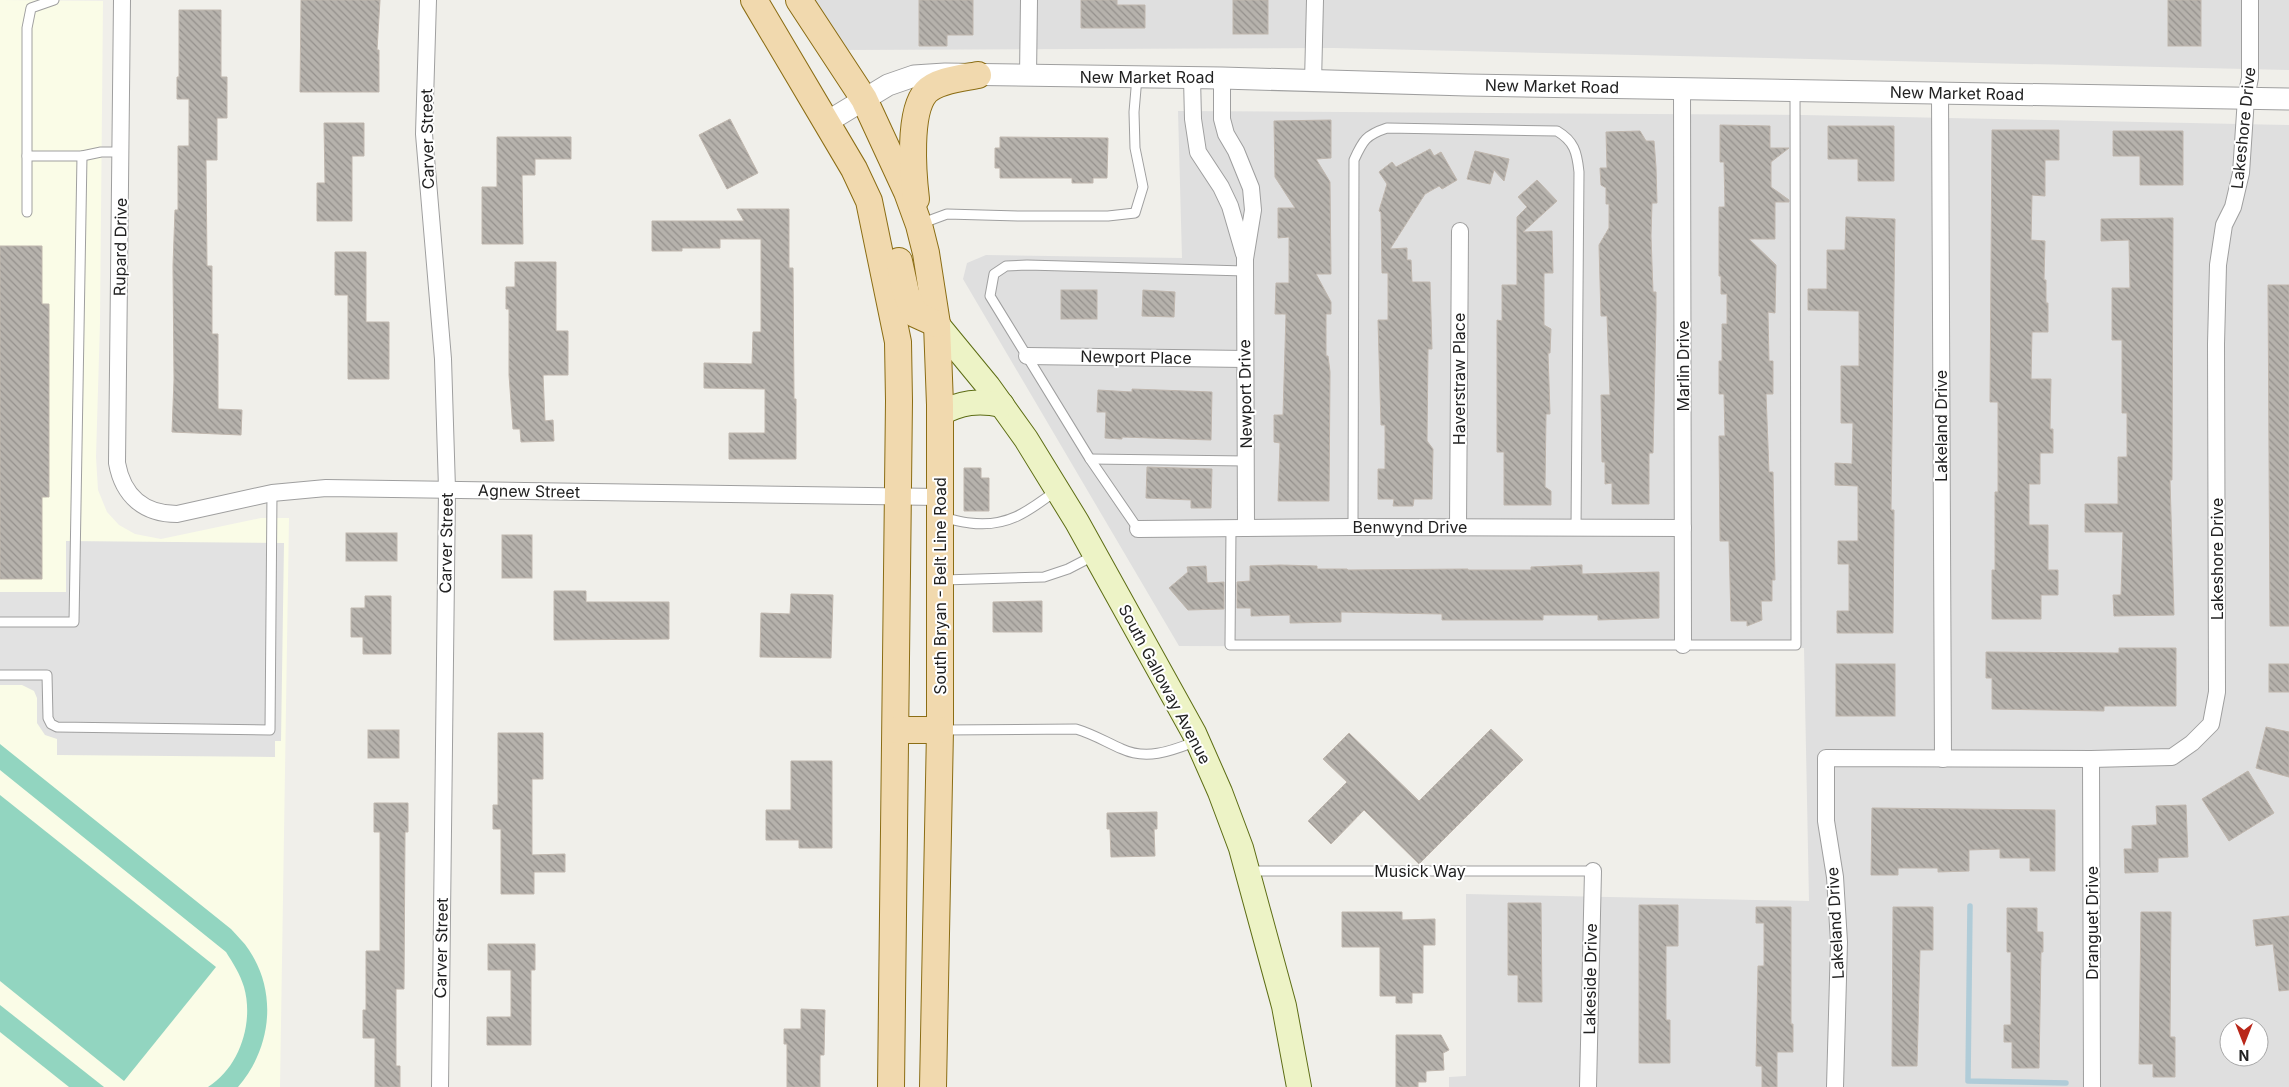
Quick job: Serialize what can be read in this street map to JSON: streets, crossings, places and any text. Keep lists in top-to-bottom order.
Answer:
{
  "streets": {
    "main road": ["South Bryan - Belt Line Road", "South Galloway Avenue"],
    "street": [
      "New Market Road",
      "Lakeshore Drive",
      "Carver Street",
      "Rupard Drive",
      "Newport Place",
      "Marlin Drive",
      "Haverstraw Place",
      "Newport Drive",
      "Lakeland Drive",
      "Agnew Street",
      "Benwynd Drive",
      "Dranguet Drive",
      "Lakeside Drive"
    ],
    "lane": ["Musick Way"]
  },
  "crossings": [
    ["New Market Road", "Lakeshore Drive"],
    ["New Market Road", "Marlin Drive"],
    ["New Market Road", "Newport Drive"],
    ["New Market Road", "Lakeland Drive"],
    ["New Market Road", "South Bryan - Belt Line Road"],
    ["Lakeshore Drive", "Lakeland Drive"],
    ["Lakeshore Drive", "Dranguet Drive"],
    ["Carver Street", "Agnew Street"],
    ["Rupard Drive", "Agnew Street"],
    ["Newport Place", "Newport Drive"],
    ["Marlin Drive", "Benwynd Drive"],
    ["Haverstraw Place", "Benwynd Drive"],
    ["Newport Drive", "Benwynd Drive"],
    ["Agnew Street", "South Bryan - Belt Line Road"],
    ["Agnew Street", "South Galloway Avenue"],
    ["South Bryan - Belt Line Road", "South Galloway Avenue"],
    ["South Galloway Avenue", "Musick Way"],
    ["Musick Way", "Lakeside Drive"]
  ],
  "north": "bottom"
}
